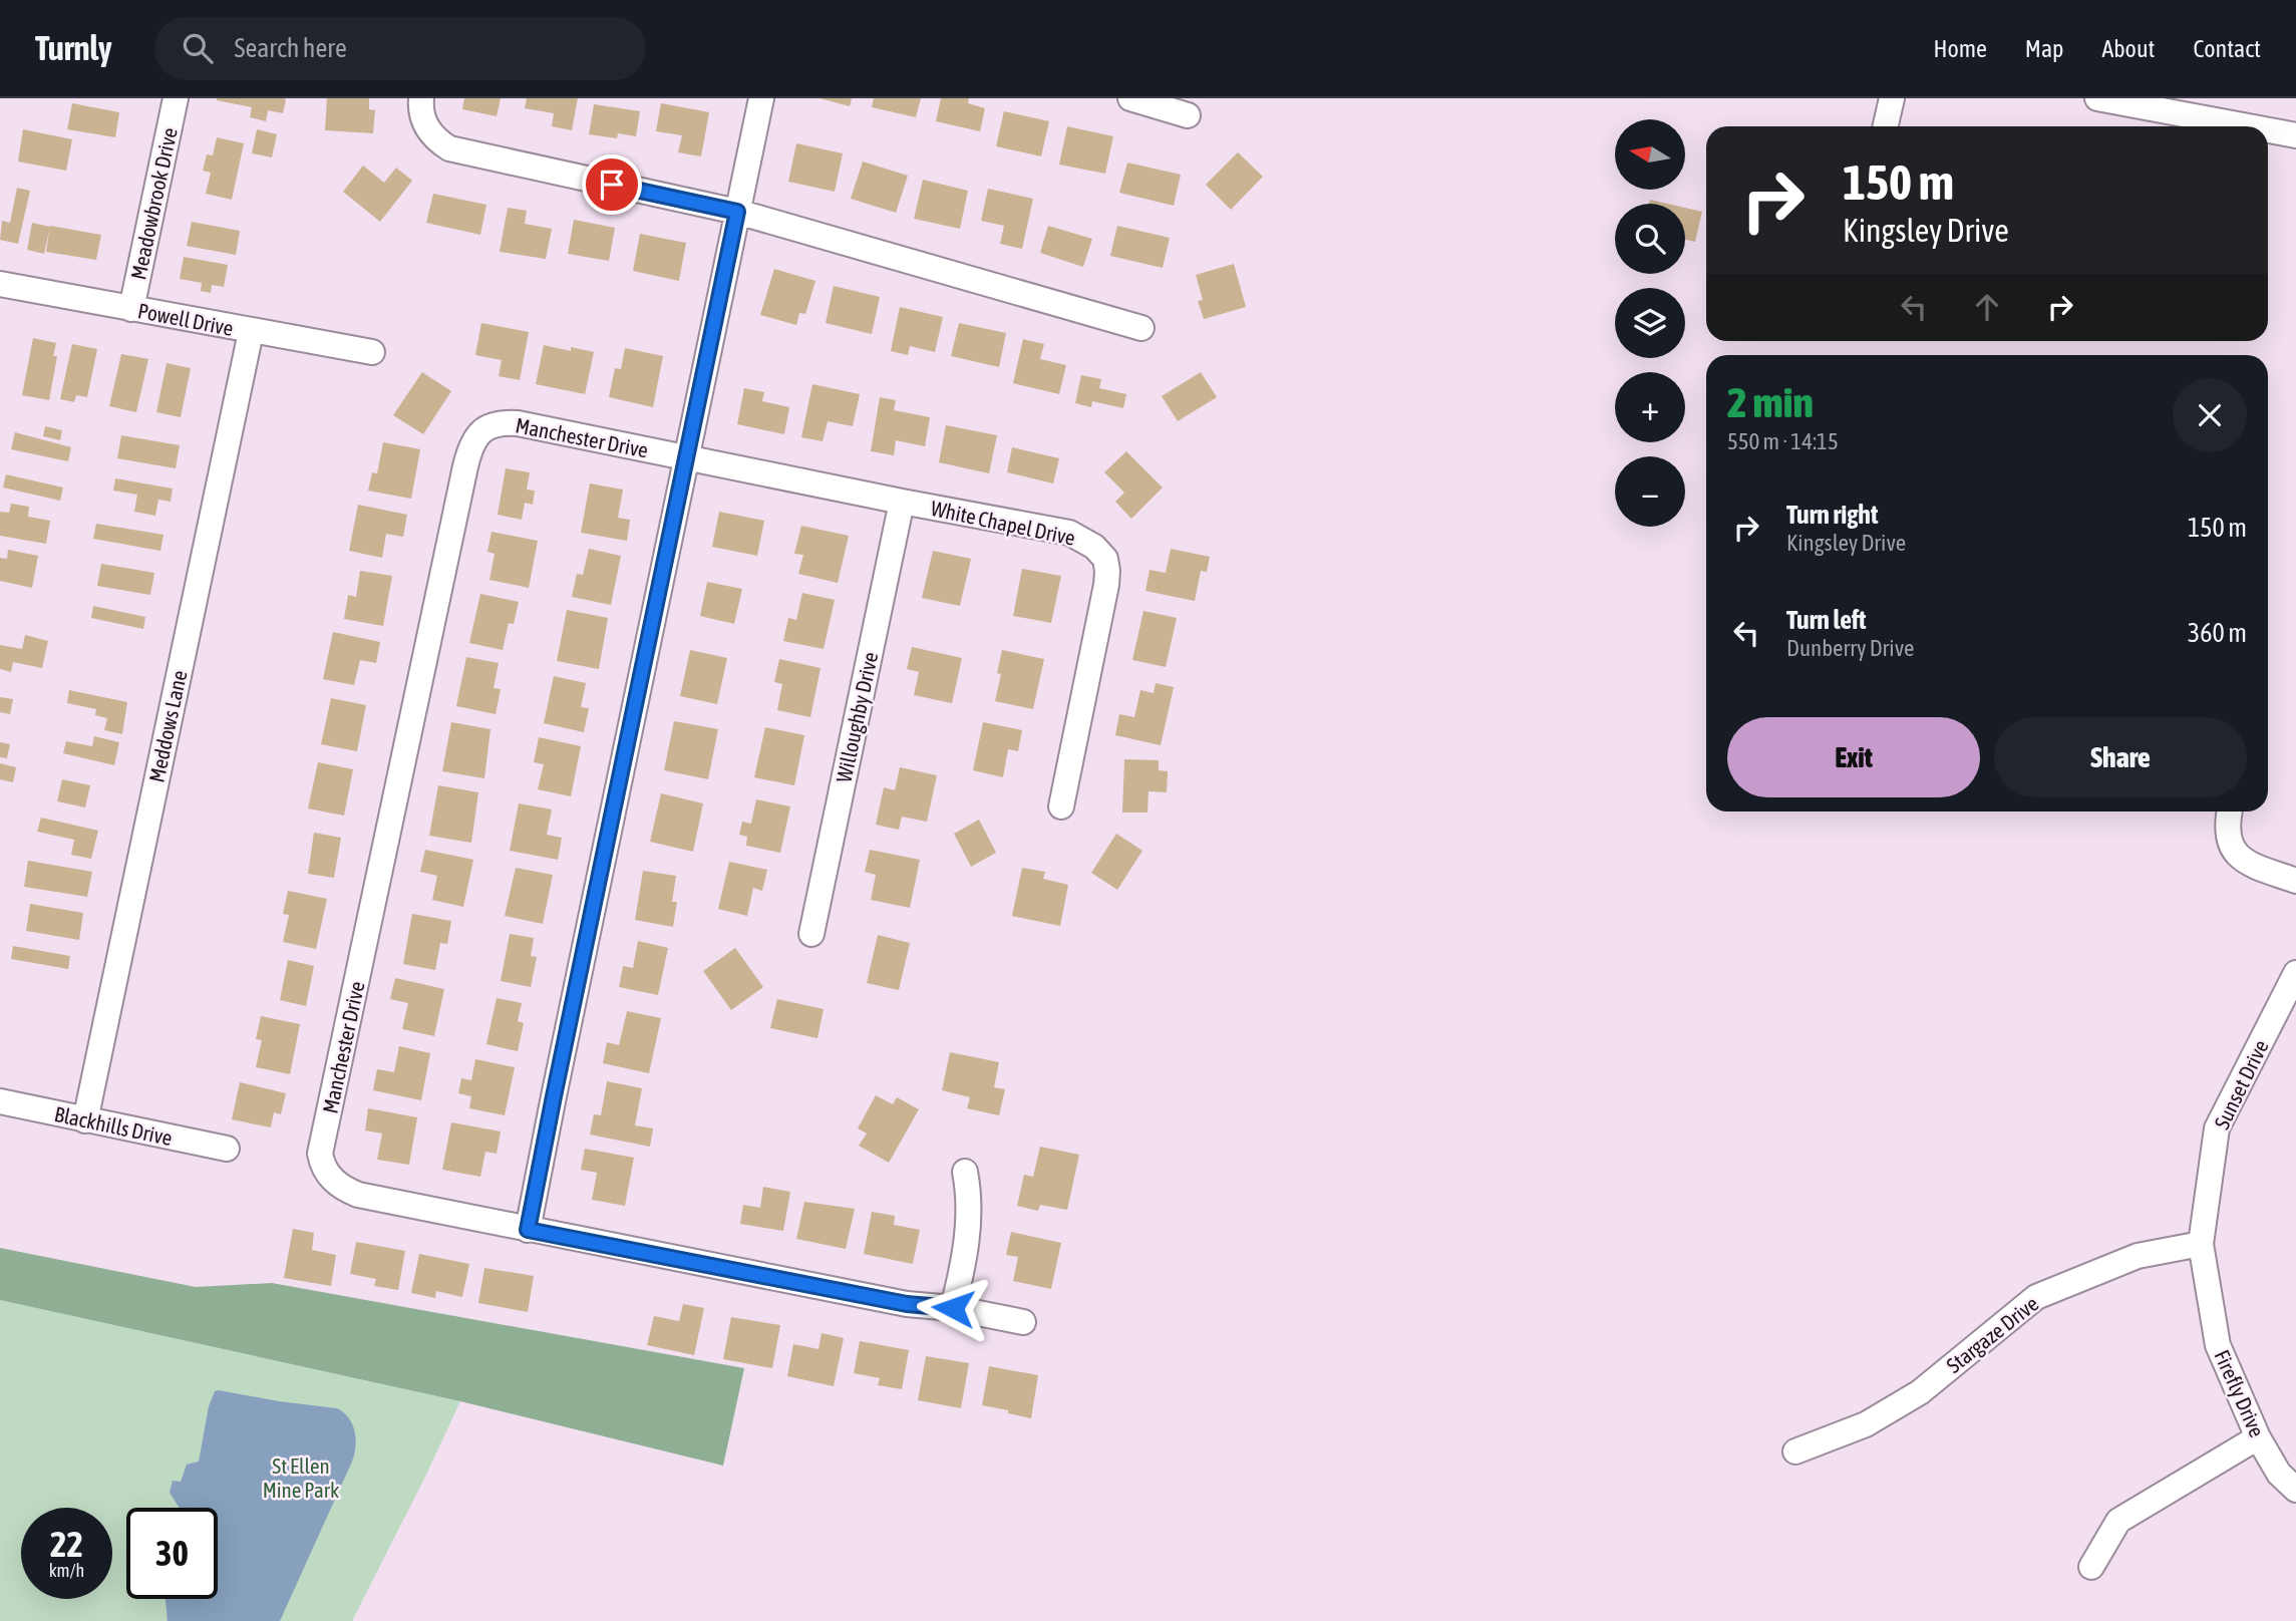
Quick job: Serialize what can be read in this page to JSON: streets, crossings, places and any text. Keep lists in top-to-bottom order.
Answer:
{
  "streets": {
    "street": [
      "Meadowbrook Drive",
      "Powell Drive",
      "Manchester Drive",
      "White Chapel Drive",
      "Willoughby Drive",
      "Meddows Lane",
      "Sunset Drive",
      "Blackhills Drive",
      "Stargaze Drive",
      "Firefly Drive"
    ]
  },
  "crossings": [
    ["Meadowbrook Drive", "Powell Drive"],
    ["Powell Drive", "Meddows Lane"],
    ["Manchester Drive", "White Chapel Drive"],
    ["White Chapel Drive", "Willoughby Drive"],
    ["Meddows Lane", "Blackhills Drive"],
    ["Sunset Drive", "Stargaze Drive"],
    ["Sunset Drive", "Firefly Drive"],
    ["Stargaze Drive", "Firefly Drive"]
  ],
  "parks": ["St Ellen Mine Park"],
  "north": "left",
  "page": {
    "header": "Turnly",
    "search": "Search here",
    "nav": [
      "Home",
      "Map",
      "About",
      "Contact"
    ],
    "map_buttons": ["+", "−"],
    "turn": ["150 m", "Kingsley Drive"],
    "heading": ["2 min", "550 m · 14:15"],
    "list": [
      {
        "name": "Turn right",
        "note": "Kingsley Drive",
        "value": "150 m"
      },
      {
        "name": "Turn left",
        "note": "Dunberry Drive",
        "value": "360 m"
      }
    ],
    "buttons": ["Exit", "Share"],
    "speed": "22 km/h",
    "limit": "30"
  }
}
